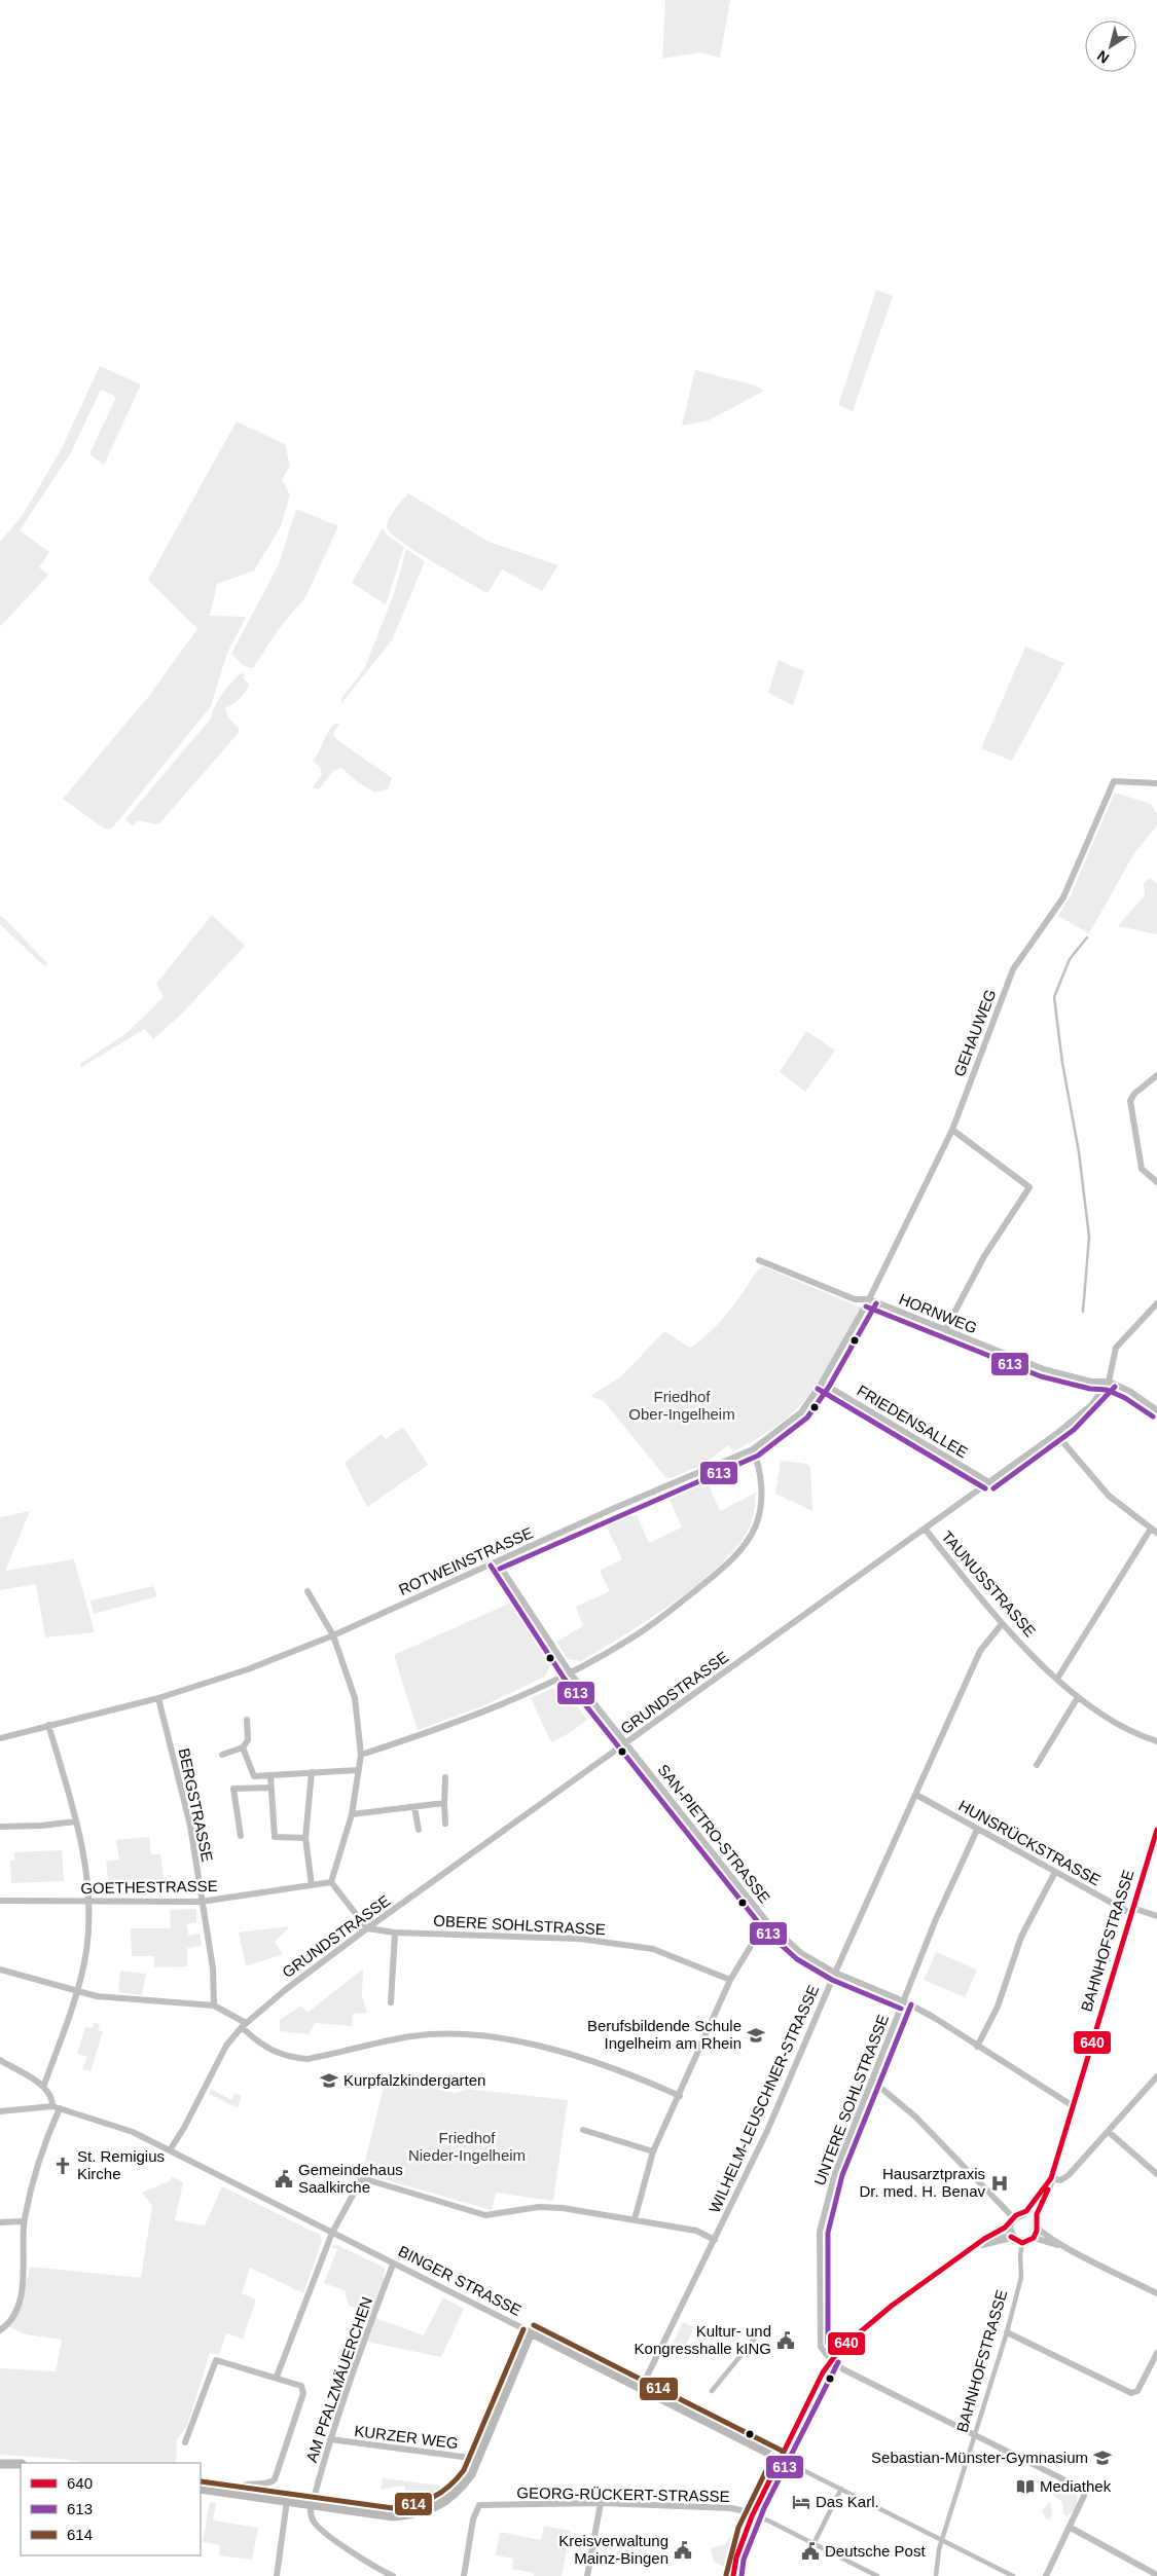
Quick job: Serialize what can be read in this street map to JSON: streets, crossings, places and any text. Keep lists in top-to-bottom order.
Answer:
{
  "streets": {
    "main road": ["BINGER STRASSE"],
    "street": [
      "GEHAUWEG",
      "HORNWEG",
      "FRIEDENSALLEE",
      "ROTWEINSTRASSE",
      "TAUNUSSTRASSE",
      "GRUNDSTRASSE",
      "BERGSTRASSE",
      "SAN-PIETRO-STRASSE",
      "HUNSRÜCKSTRASSE",
      "GOETHESTRASSE",
      "OBERE SOHLSTRASSE",
      "BAHNHOFSTRASSE",
      "WILHELM-LEUSCHNER-STRASSE",
      "UNTERE SOHLSTRASSE",
      "AM PFALZMÄUERCHEN",
      "KURZER WEG",
      "GEORG-RÜCKERT-STRASSE"
    ]
  },
  "crossings": [
    ["GEHAUWEG", "HORNWEG"],
    ["GEHAUWEG", "ROTWEINSTRASSE"],
    ["HORNWEG", "ROTWEINSTRASSE"],
    ["HORNWEG", "GRUNDSTRASSE"],
    ["FRIEDENSALLEE", "ROTWEINSTRASSE"],
    ["FRIEDENSALLEE", "GRUNDSTRASSE"],
    ["ROTWEINSTRASSE", "BERGSTRASSE"],
    ["ROTWEINSTRASSE", "SAN-PIETRO-STRASSE"],
    ["TAUNUSSTRASSE", "GRUNDSTRASSE"],
    ["TAUNUSSTRASSE", "WILHELM-LEUSCHNER-STRASSE"],
    ["GRUNDSTRASSE", "SAN-PIETRO-STRASSE"],
    ["GRUNDSTRASSE", "OBERE SOHLSTRASSE"],
    ["GRUNDSTRASSE", "BINGER STRASSE"],
    ["BERGSTRASSE", "GOETHESTRASSE"],
    ["SAN-PIETRO-STRASSE", "BAHNHOFSTRASSE"],
    ["SAN-PIETRO-STRASSE", "WILHELM-LEUSCHNER-STRASSE"],
    ["SAN-PIETRO-STRASSE", "UNTERE SOHLSTRASSE"],
    ["HUNSRÜCKSTRASSE", "BAHNHOFSTRASSE"],
    ["HUNSRÜCKSTRASSE", "WILHELM-LEUSCHNER-STRASSE"],
    ["HUNSRÜCKSTRASSE", "UNTERE SOHLSTRASSE"],
    ["BAHNHOFSTRASSE", "BINGER STRASSE"],
    ["WILHELM-LEUSCHNER-STRASSE", "BINGER STRASSE"],
    ["BINGER STRASSE", "AM PFALZMÄUERCHEN"],
    ["AM PFALZMÄUERCHEN", "KURZER WEG"]
  ],
  "parks": ["Friedhof Ober-Ingelheim", "Friedhof Nieder-Ingelheim"],
  "places": {
    "school or university": ["Berufsbildende Schule Ingelheim am Rhein", "Kurpfalzkindergarten", "Sebastian-Münster-Gymnasium"],
    "church": ["St. Remigius Kirche"],
    "public building": [
      "Gemeindehaus Saalkirche",
      "Kultur- und Kongresshalle kING",
      "Kreisverwaltung Mainz-Bingen",
      "Deutsche Post"
    ],
    "hospital": ["Hausarztpraxis Dr. med. H. Benav"],
    "library": ["Mediathek"],
    "hotel": ["Das Karl."]
  },
  "lines": ["transit line 613", "transit line 640", "transit line 614"],
  "legend": ["640", "613", "614"],
  "north": "bottom left"
}
